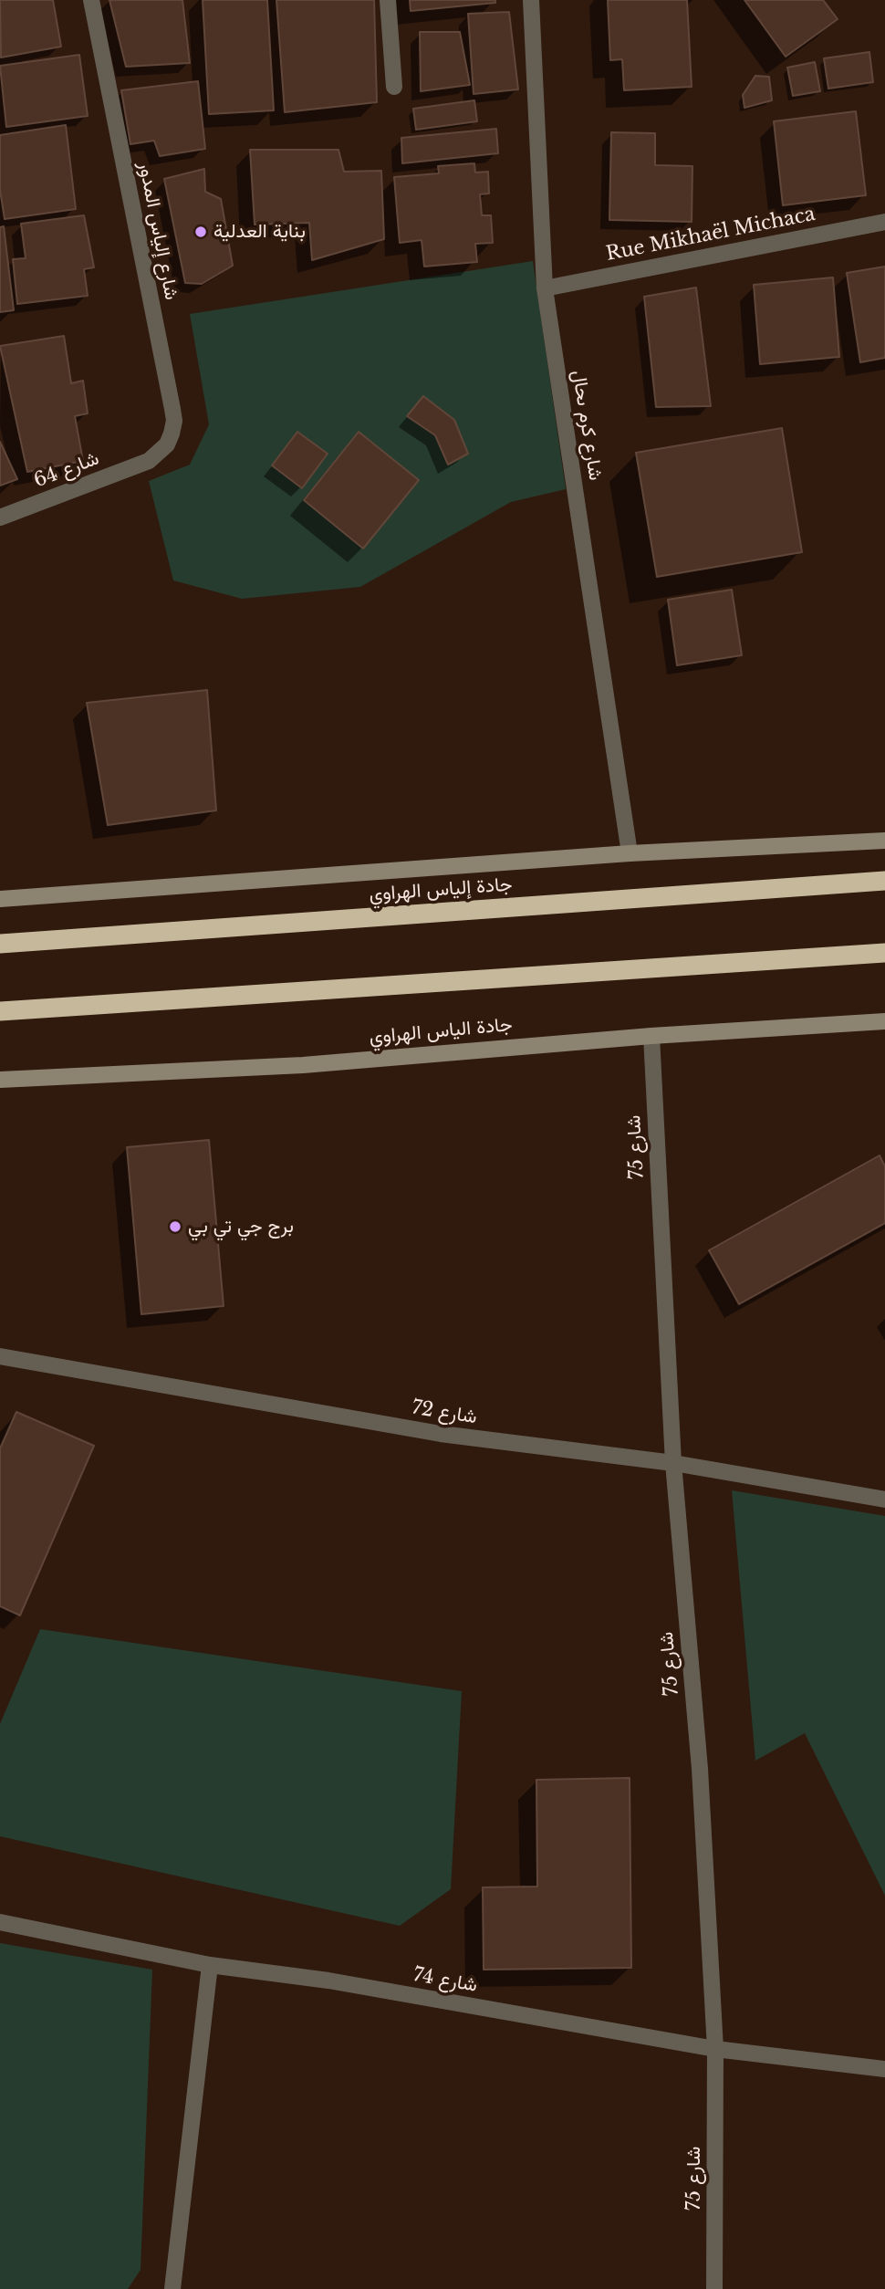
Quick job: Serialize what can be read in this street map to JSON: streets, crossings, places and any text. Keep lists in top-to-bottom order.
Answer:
{
  "streets": {
    "highway": ["جادة إلياس الهراوي"],
    "street": [
      "شارع إلياس المدور",
      "Rue Mikhaël Michaca",
      "شارع كرم ىحال",
      "شارع 64",
      "جادة الياس الهراوي",
      "شارع 75",
      "شارع 72",
      "شارع 74"
    ]
  },
  "crossings": [
    ["شارع إلياس المدور", "شارع 64"],
    ["Rue Mikhaël Michaca", "شارع كرم ىحال"],
    ["جادة الياس الهراوي", "شارع 75"],
    ["شارع 75", "شارع 72"],
    ["شارع 75", "شارع 74"]
  ],
  "places": ["بناية العدلية", "برج جي تي بي"]
}
